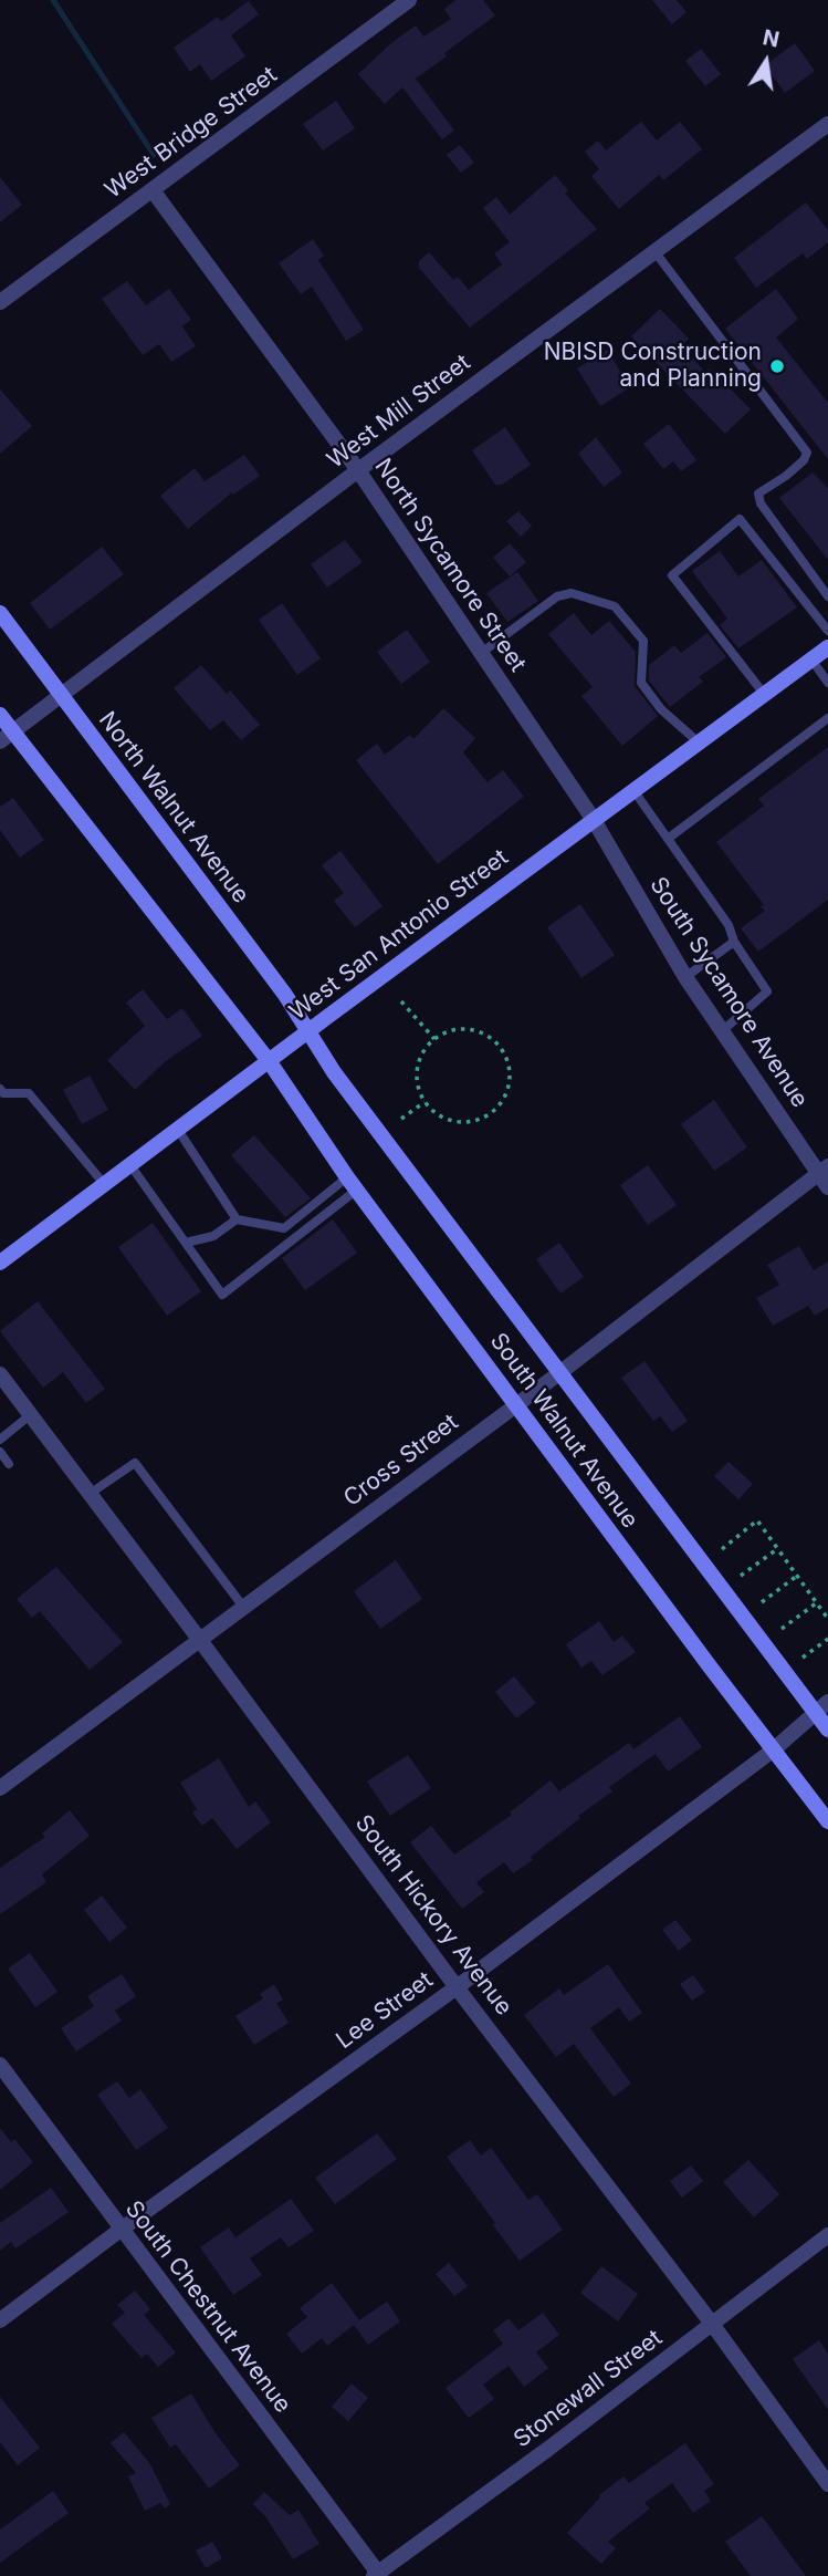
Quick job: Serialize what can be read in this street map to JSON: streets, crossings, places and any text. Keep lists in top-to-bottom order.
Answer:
{
  "streets": {
    "main road": ["North Walnut Avenue", "West San Antonio Street", "South Walnut Avenue"],
    "street": [
      "West Bridge Street",
      "West Mill Street",
      "North Sycamore Street",
      "South Sycamore Avenue",
      "Cross Street",
      "South Hickory Avenue",
      "Lee Street",
      "South Chestnut Avenue",
      "Stonewall Street"
    ]
  },
  "crossings": [
    ["West Bridge Street", "North Sycamore Street"],
    ["West Mill Street", "North Sycamore Street"],
    ["West Mill Street", "North Walnut Avenue"],
    ["North Sycamore Street", "West San Antonio Street"],
    ["North Sycamore Street", "South Sycamore Avenue"],
    ["North Walnut Avenue", "West San Antonio Street"],
    ["North Walnut Avenue", "South Walnut Avenue"],
    ["West San Antonio Street", "South Sycamore Avenue"],
    ["West San Antonio Street", "South Walnut Avenue"],
    ["South Sycamore Avenue", "Cross Street"],
    ["South Walnut Avenue", "Cross Street"],
    ["South Walnut Avenue", "Lee Street"],
    ["Cross Street", "South Hickory Avenue"],
    ["South Hickory Avenue", "Lee Street"],
    ["South Hickory Avenue", "Stonewall Street"],
    ["Lee Street", "South Chestnut Avenue"],
    ["South Chestnut Avenue", "Stonewall Street"]
  ],
  "places": ["NBISD Construction and Planning"],
  "north": "top"
}
